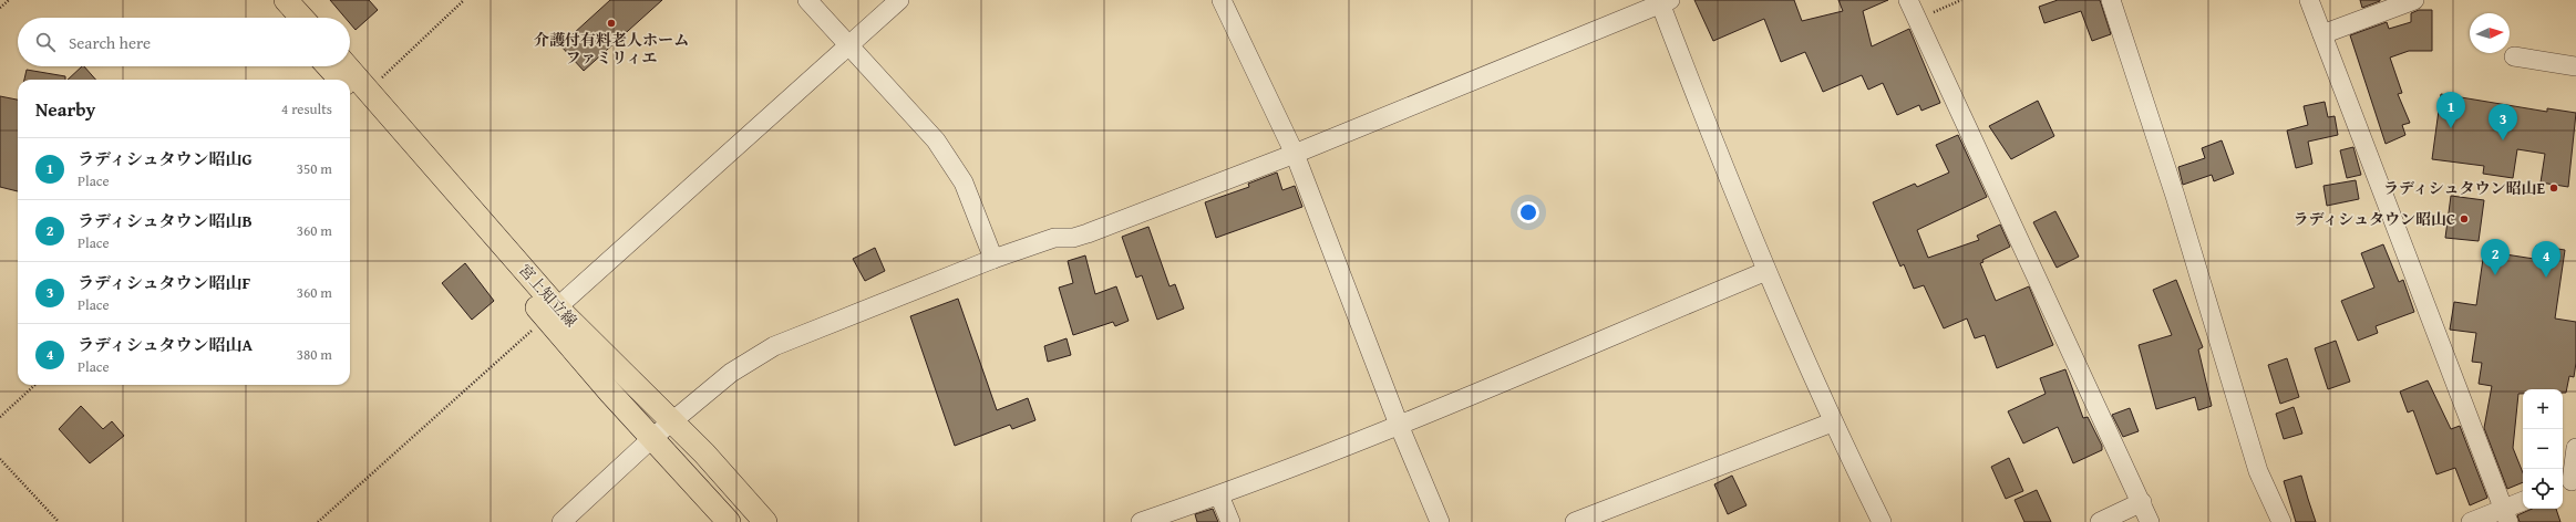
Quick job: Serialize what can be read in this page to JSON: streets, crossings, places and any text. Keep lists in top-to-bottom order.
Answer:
{
  "streets": {
    "main road": ["宮上知立線"]
  },
  "places": ["介護付有料老人ホーム ファミリィエ", "ラディシュタウン昭山E", "ラディシュタウン昭山C"],
  "north": "right",
  "page": {
    "search": "Search here",
    "heading": ["Nearby", "4 results"],
    "pins": [
      "1",
      "3",
      "2",
      "4"
    ],
    "list": [
      {
        "mark": "1",
        "name": "ラディシュタウン昭山G",
        "note": "Place",
        "value": "350 m"
      },
      {
        "mark": "2",
        "name": "ラディシュタウン昭山B",
        "note": "Place",
        "value": "360 m"
      },
      {
        "mark": "3",
        "name": "ラディシュタウン昭山F",
        "note": "Place",
        "value": "360 m"
      },
      {
        "mark": "4",
        "name": "ラディシュタウン昭山A",
        "note": "Place",
        "value": "380 m"
      }
    ],
    "map_buttons": ["+", "−"]
  }
}
